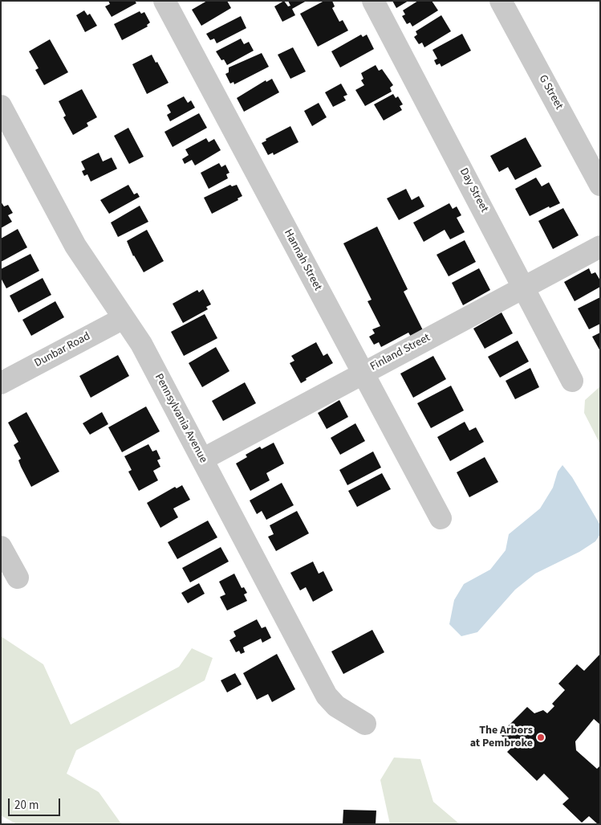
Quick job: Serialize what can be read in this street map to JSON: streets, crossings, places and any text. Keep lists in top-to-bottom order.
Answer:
{
  "streets": {
    "street": [
      "G Street",
      "Day Street",
      "Hannah Street",
      "Dunbar Road",
      "Finland Street",
      "Pennsylvania Avenue"
    ]
  },
  "crossings": [
    ["Day Street", "Finland Street"],
    ["Hannah Street", "Finland Street"],
    ["Dunbar Road", "Pennsylvania Avenue"],
    ["Finland Street", "Pennsylvania Avenue"]
  ],
  "places": ["The Arbors at Pembroke"],
  "scale_bar": "20 m"
}
